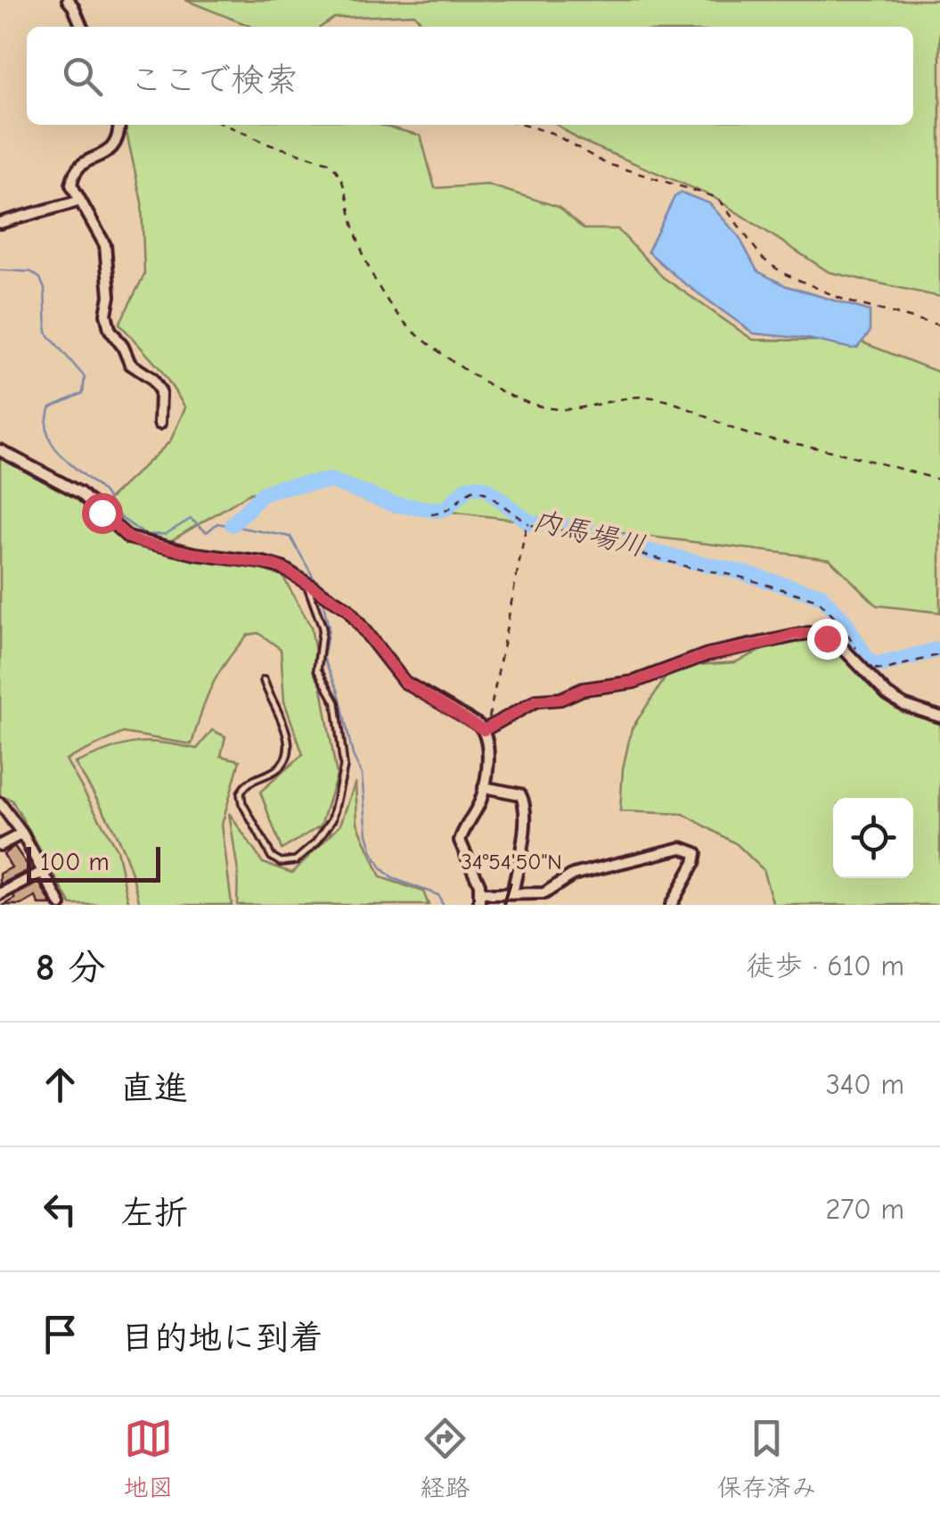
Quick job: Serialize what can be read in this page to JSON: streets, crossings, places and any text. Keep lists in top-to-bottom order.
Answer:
{
  "water": ["内馬場川"],
  "scale_bar": "100 m",
  "page": {
    "search": "ここで検索",
    "scale": "100 m",
    "heading": ["8 分", "徒歩 · 610 m"],
    "list": [
      ["直進", "340 m"],
      ["左折", "270 m"],
      "目的地に到着"
    ],
    "nav": ["地図", "経路", "保存済み"]
  },
  "coordinates": ["34°54'50\"N"]
}
